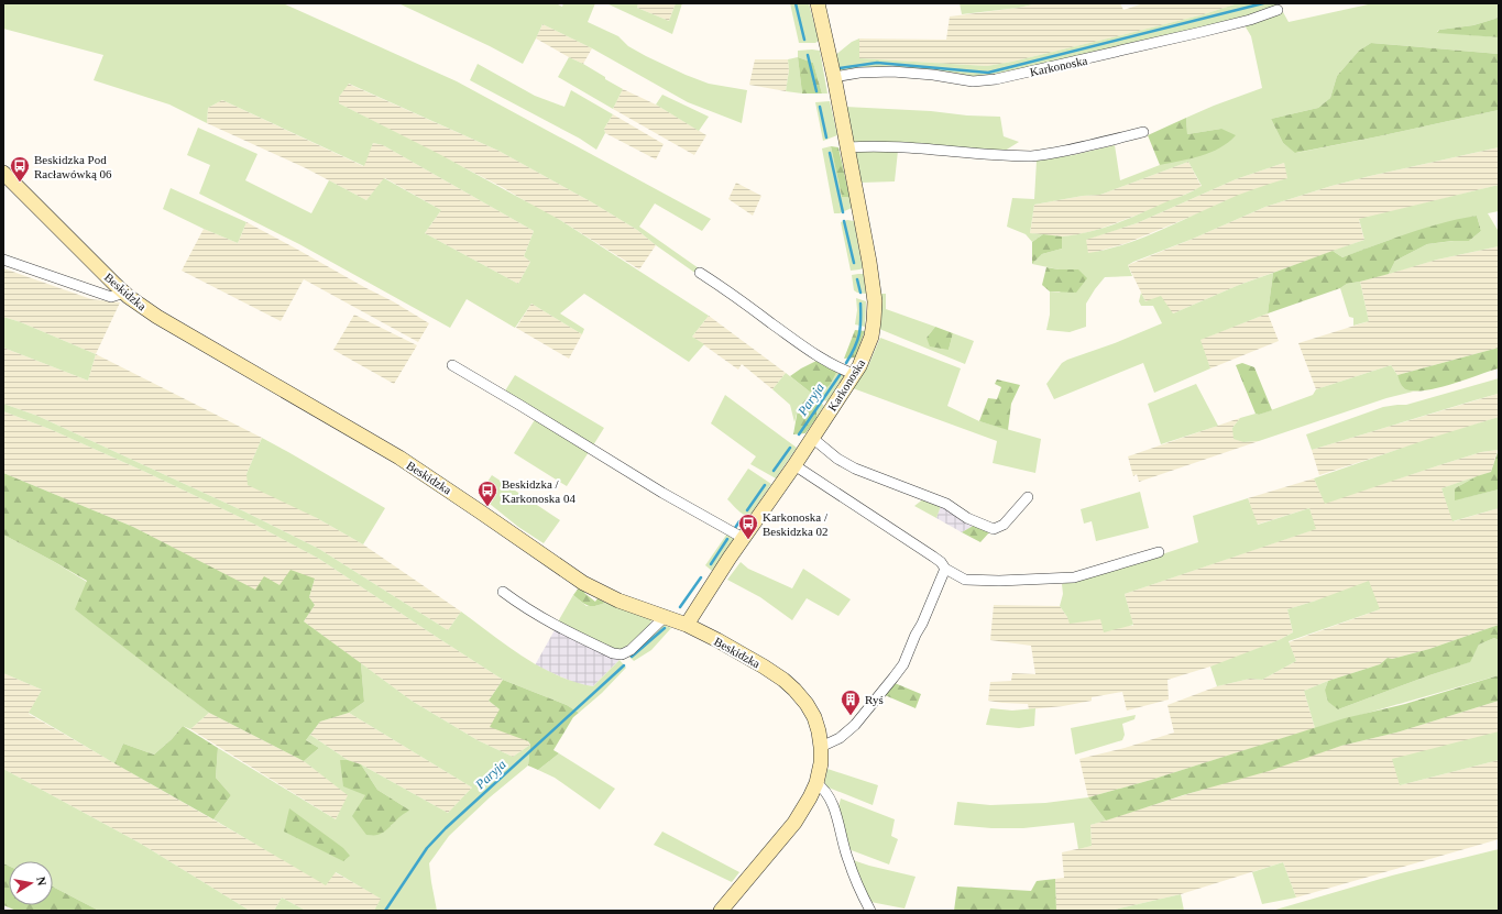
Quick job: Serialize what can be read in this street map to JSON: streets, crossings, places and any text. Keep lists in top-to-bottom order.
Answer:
{
  "streets": {
    "street": ["Karkonoska", "Beskidzka"]
  },
  "crossings": [
    ["Karkonoska", "Beskidzka"]
  ],
  "water": ["Paryja"],
  "places": {
    "bus stop": ["Beskidzka Pod Racławówką 06", "Beskidzka / Karkonoska 04", "Karkonoska / Beskidzka 02"],
    "building": ["Ryś"]
  },
  "north": "right"
}
